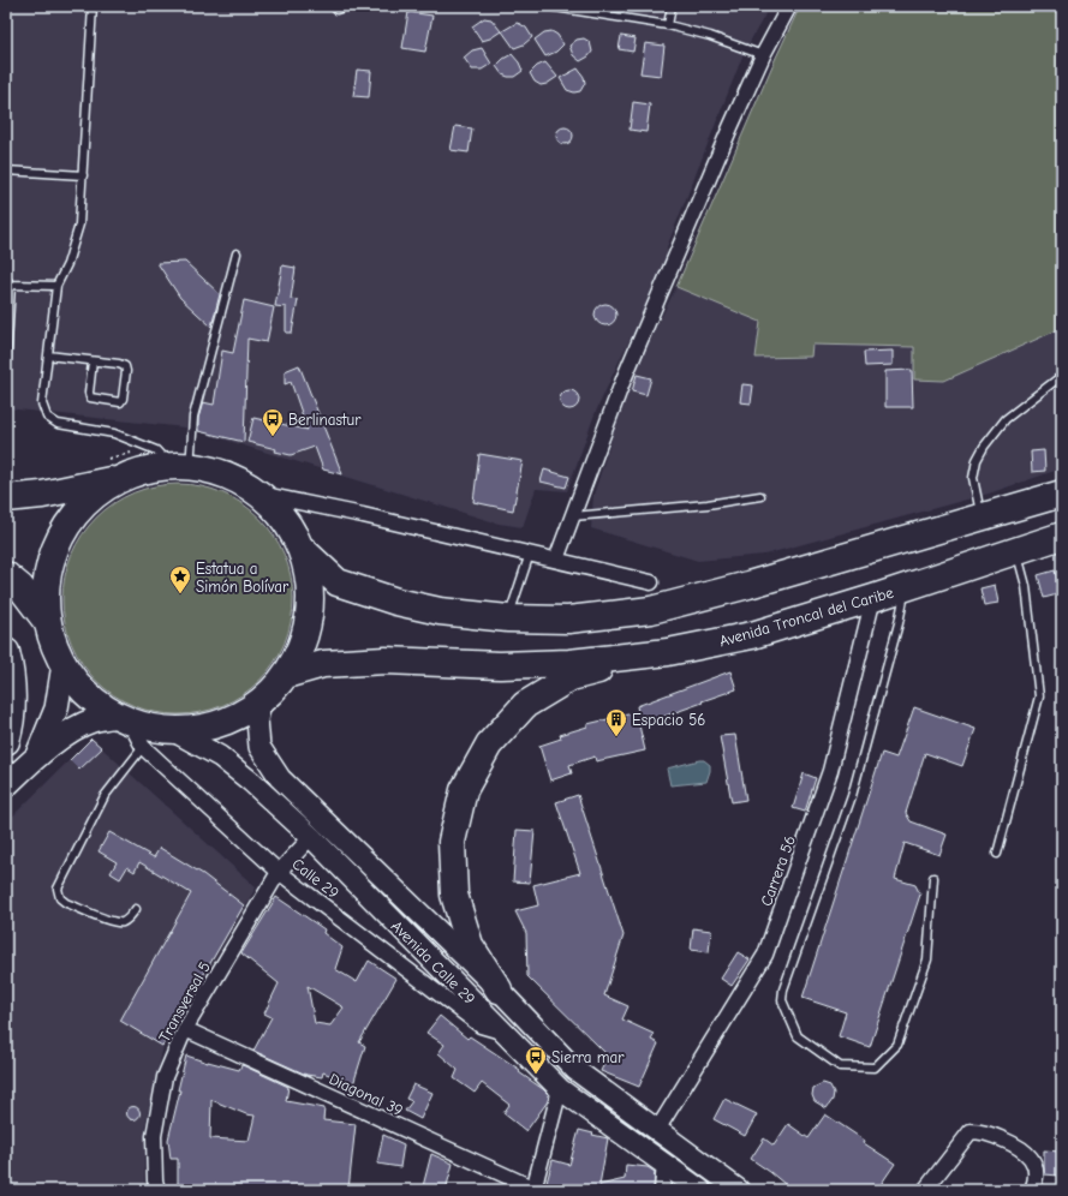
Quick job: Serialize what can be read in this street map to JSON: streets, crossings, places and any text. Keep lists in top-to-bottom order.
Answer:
{
  "streets": {
    "highway": ["Avenida Troncal del Caribe"],
    "main road": ["Avenida Calle 29"],
    "street": [
      "Carrera 56",
      "Calle 29",
      "Transversal 5",
      "Diagonal 39"
    ]
  },
  "crossings": [
    ["Avenida Troncal del Caribe", "Carrera 56"],
    ["Carrera 56", "Avenida Calle 29"],
    ["Calle 29", "Avenida Calle 29"],
    ["Calle 29", "Transversal 5"],
    ["Avenida Calle 29", "Transversal 5"],
    ["Transversal 5", "Diagonal 39"]
  ],
  "places": {
    "bus stop": ["Berlinastur", "Sierra mar"],
    "place": ["Estatua a Simón Bolívar"],
    "building": ["Espacio 56"]
  }
}
